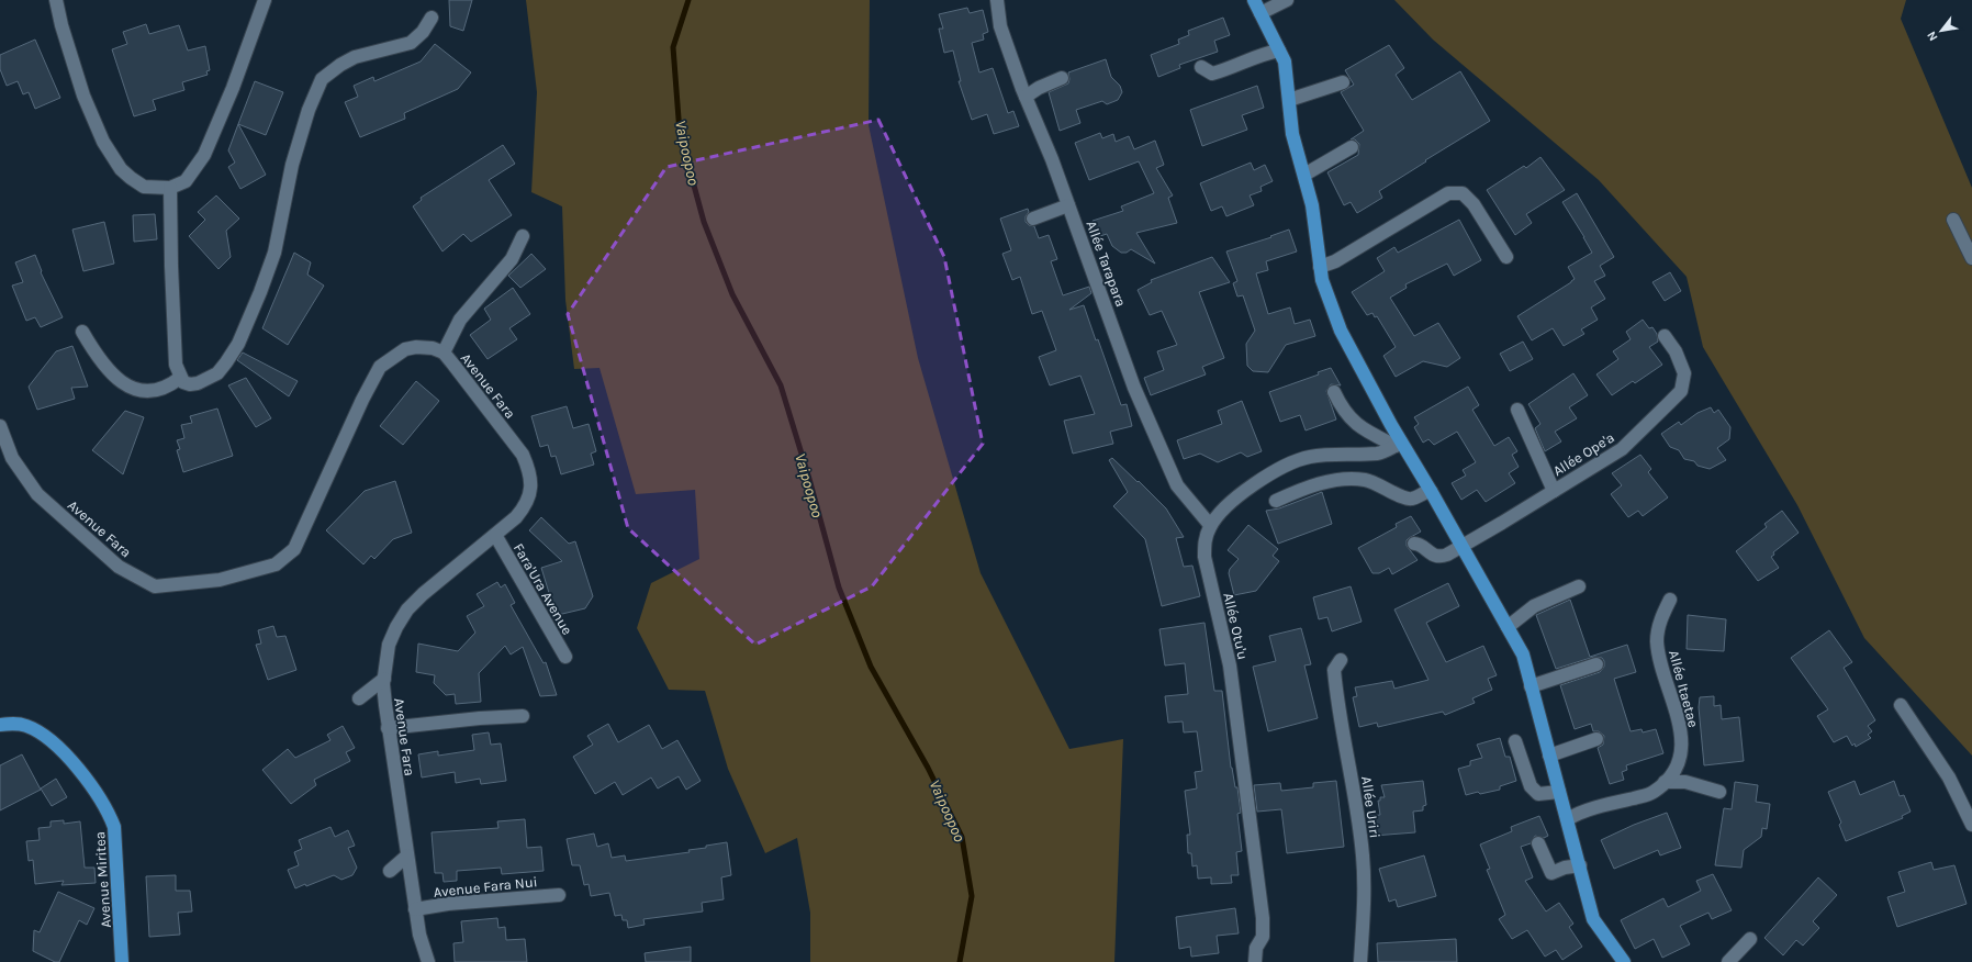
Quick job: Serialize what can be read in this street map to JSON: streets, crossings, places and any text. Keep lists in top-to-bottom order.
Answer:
{
  "streets": {
    "main road": ["Avenue Miritea"],
    "street": [
      "Allée Tarapara",
      "Avenue Fara",
      "Allée Ope'a",
      "Fara'Ura Avenue",
      "Allée Otu'u",
      "Allée Itaetae",
      "Allée Uriri",
      "Avenue Fara Nui"
    ]
  },
  "crossings": [
    ["Allée Tarapara", "Allée Otu'u"],
    ["Avenue Fara", "Fara'Ura Avenue"],
    ["Avenue Fara", "Avenue Fara Nui"]
  ],
  "water": ["Vaipoopoo"],
  "north": "bottom left"
}
